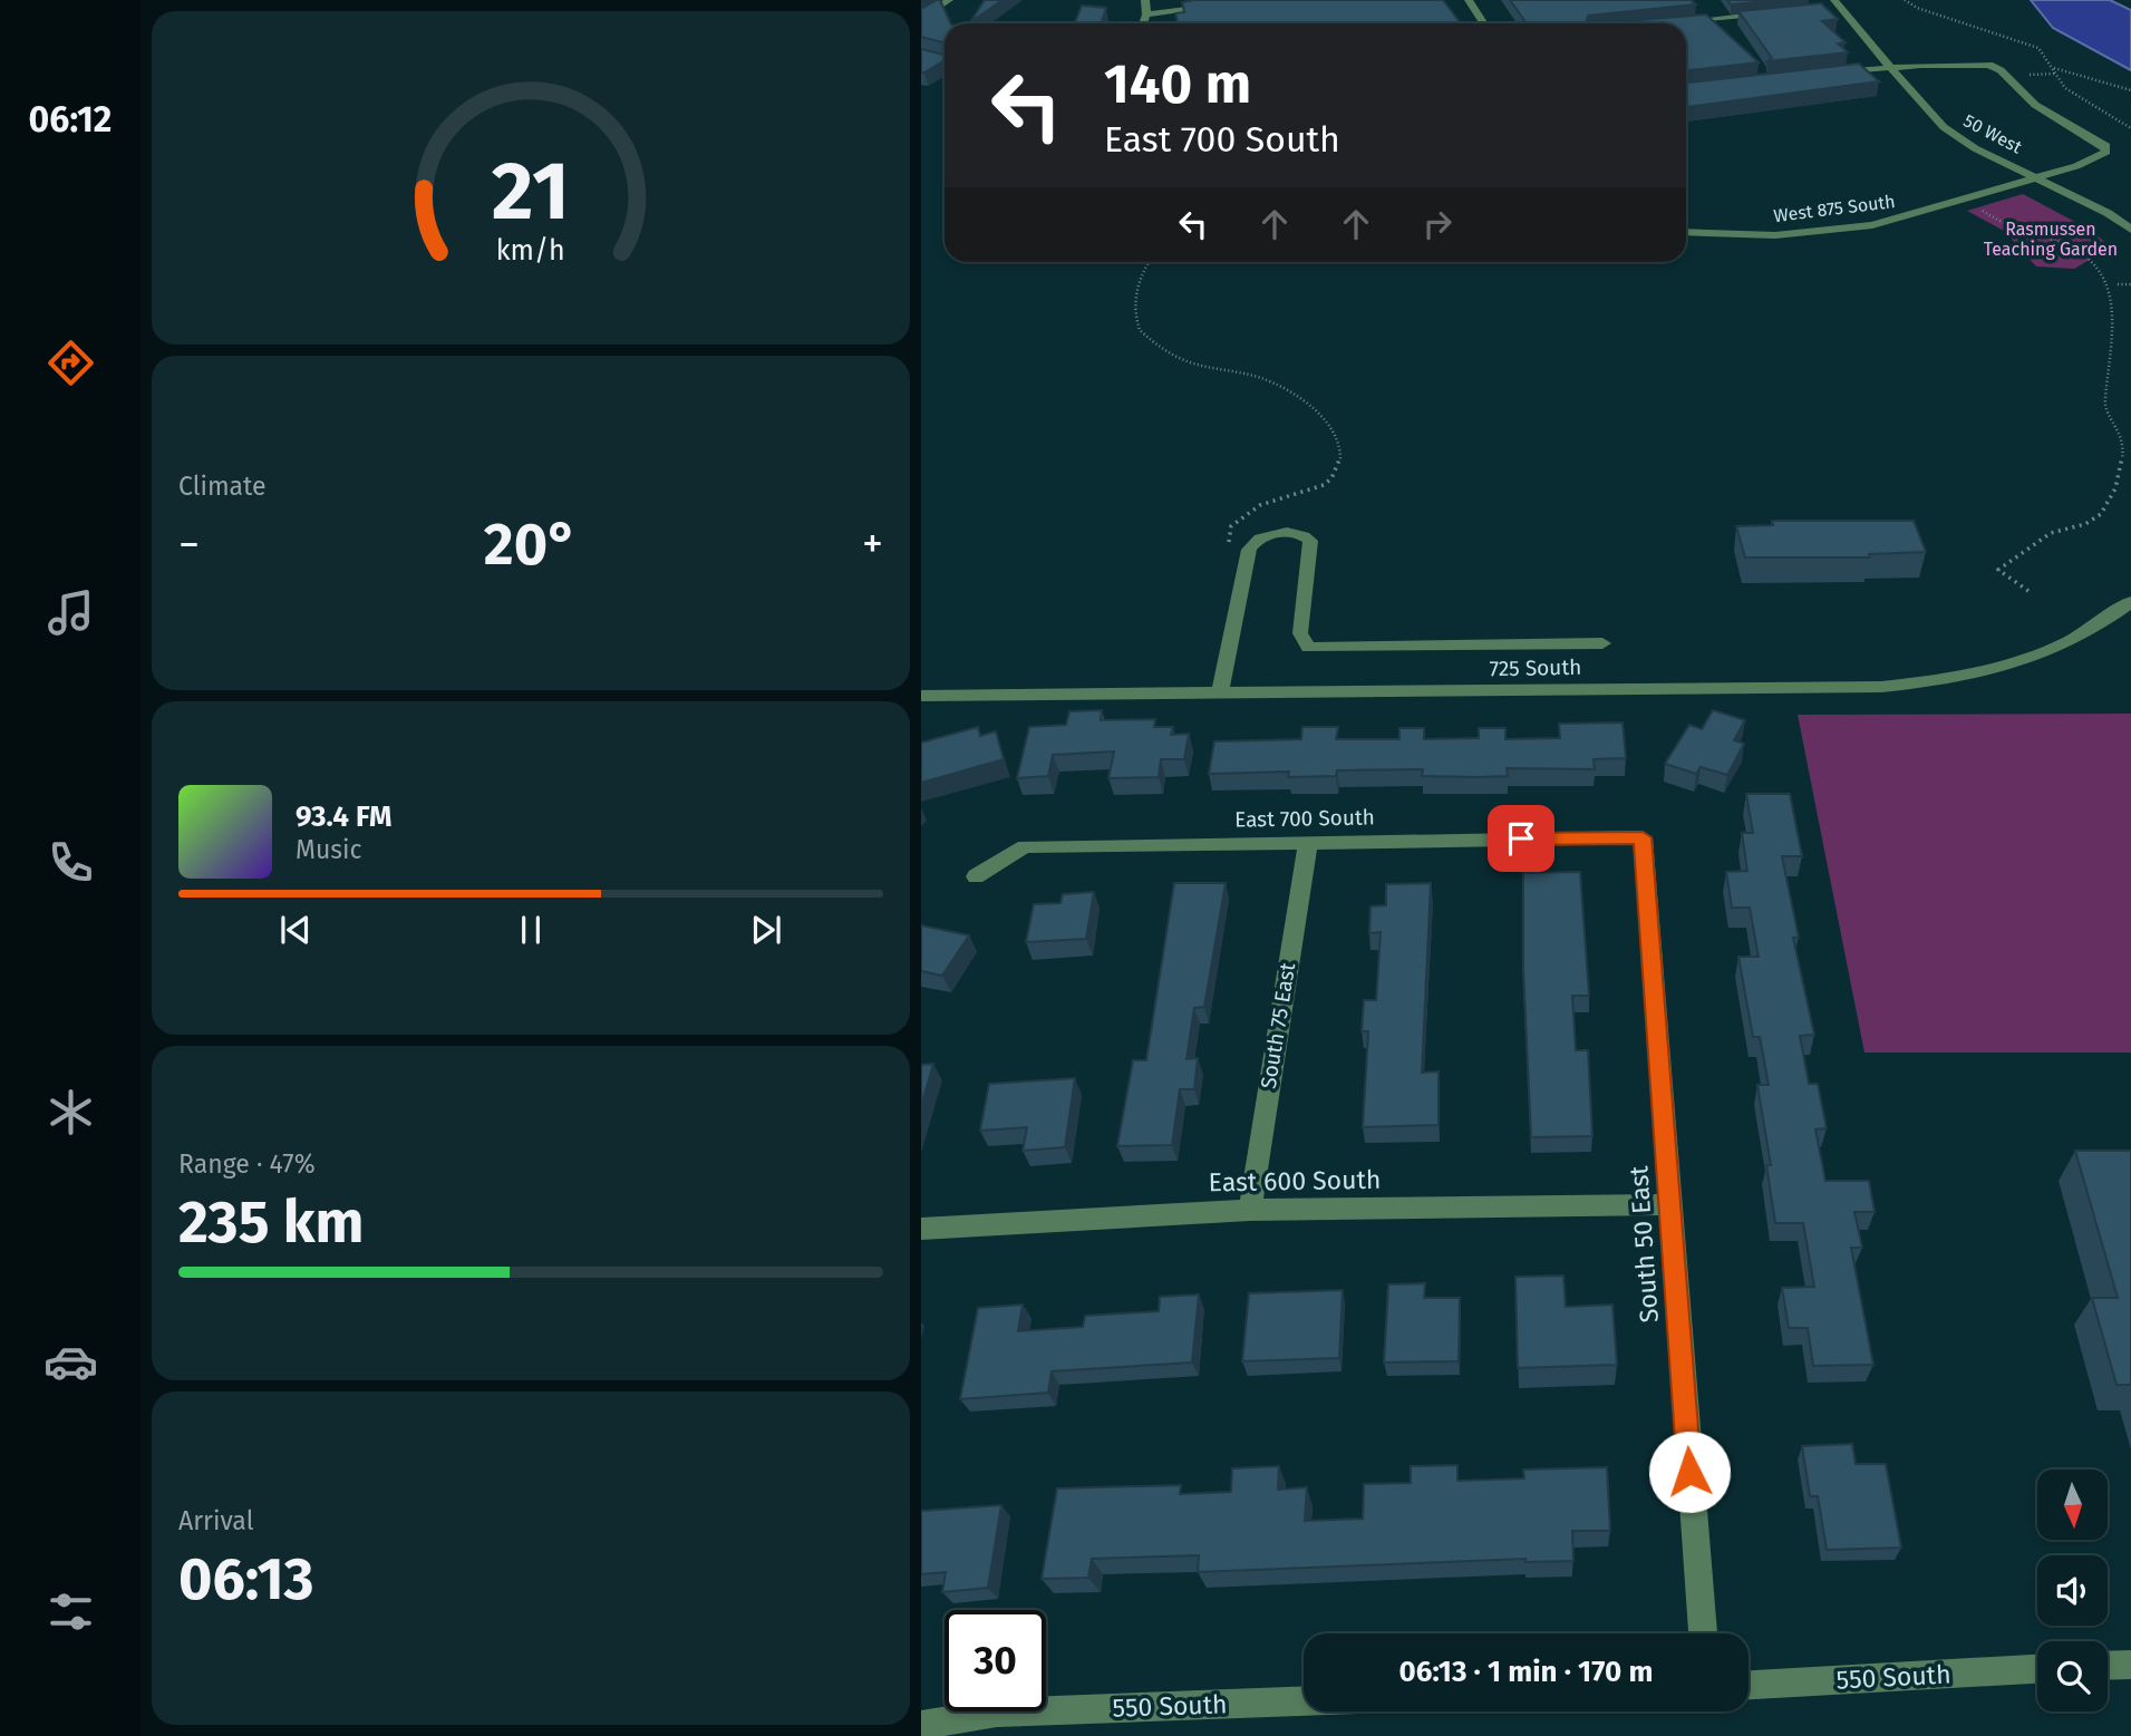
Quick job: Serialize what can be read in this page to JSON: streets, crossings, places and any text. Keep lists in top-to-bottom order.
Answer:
{
  "streets": {
    "street": [
      "50 West",
      "West 875 South",
      "725 South",
      "East 700 South",
      "South 75 East",
      "East 600 South",
      "South 50 East",
      "550 South"
    ]
  },
  "crossings": [
    ["50 West", "West 875 South"],
    ["East 700 South", "South 75 East"],
    ["East 700 South", "South 50 East"],
    ["South 75 East", "East 600 South"],
    ["East 600 South", "South 50 East"]
  ],
  "parks": ["Rasmussen Teaching Garden"],
  "north": "bottom",
  "page": {
    "tabs": "06:12",
    "turn": ["140 m", "East 700 South"],
    "tile": [
      "Climate",
      ["Range · 47%", "235 km"],
      ["Arrival", "06:13"]
    ],
    "heat": ["−", "20°", "+"],
    "song": ["93.4 FM", "Music"],
    "limit": "30",
    "trip": "06:13 · 1 min · 170 m",
    "gauge": ["21", "km/h"]
  }
}
